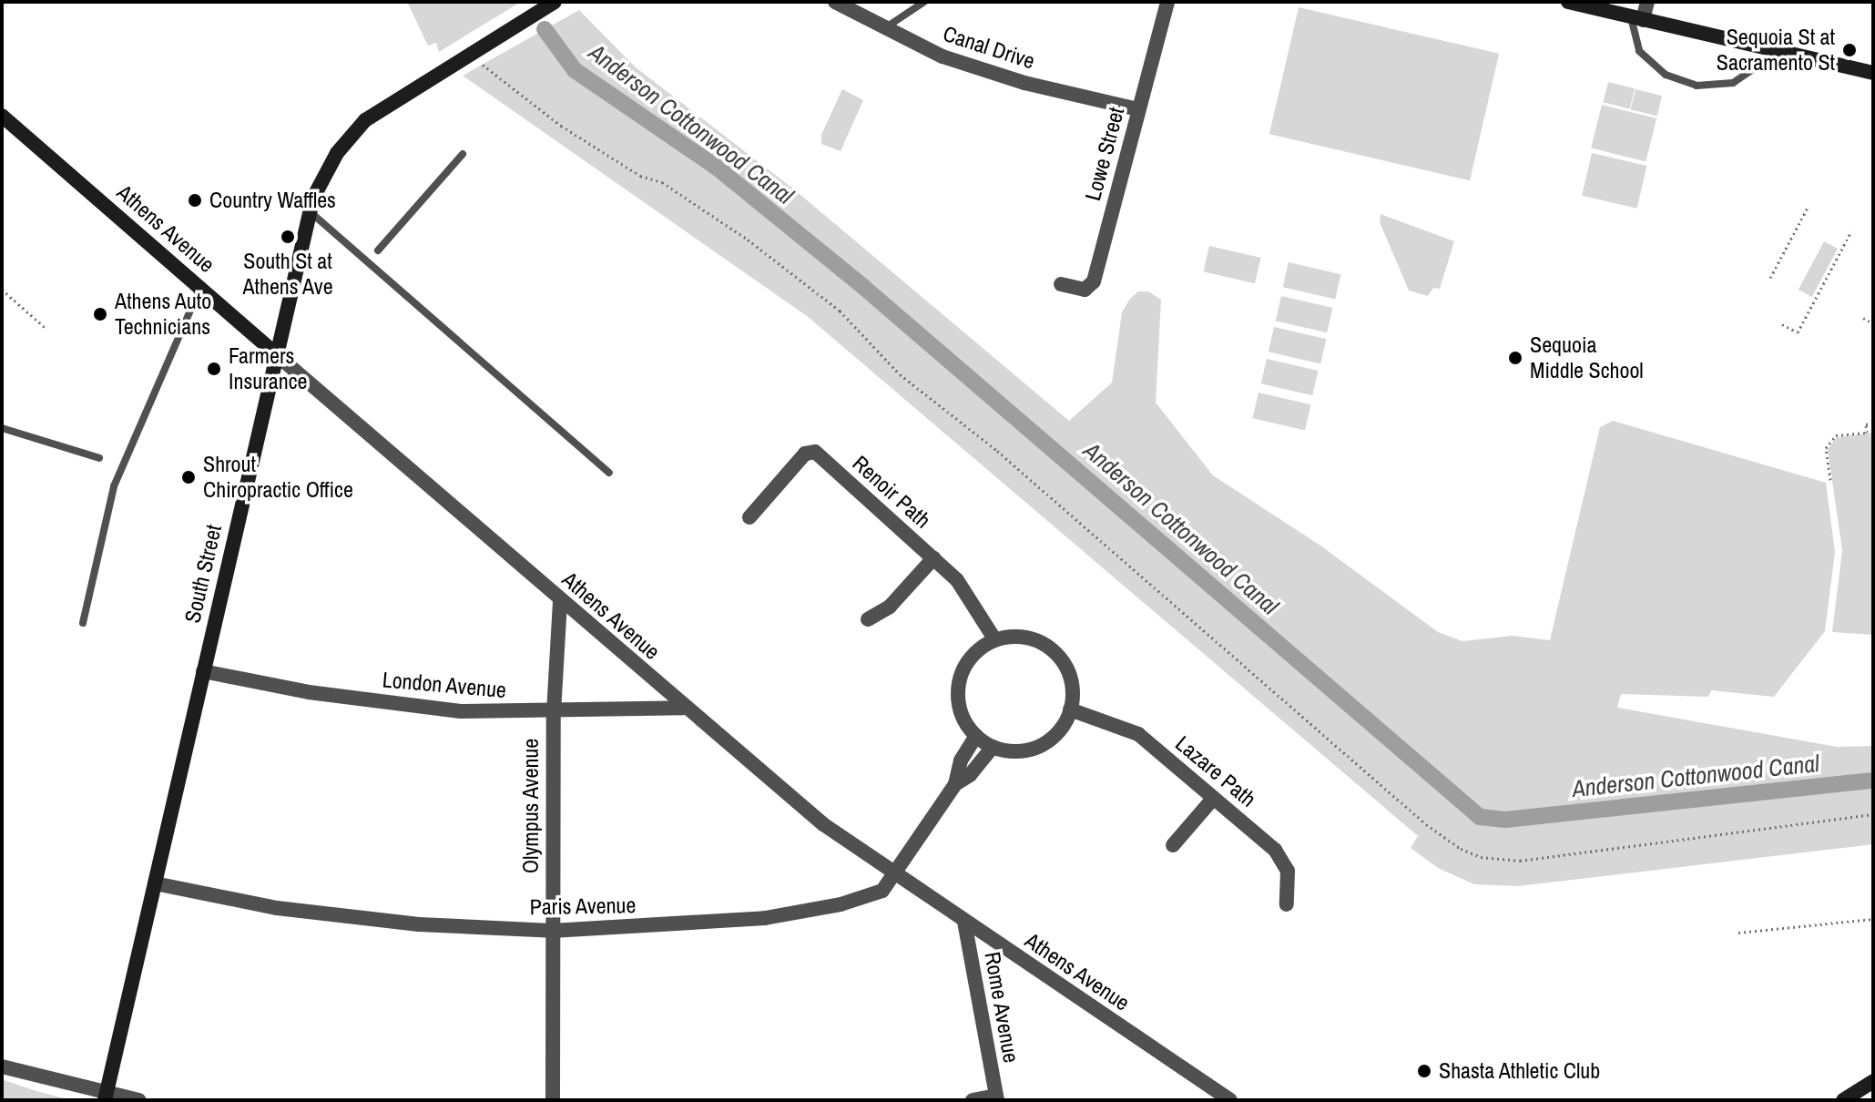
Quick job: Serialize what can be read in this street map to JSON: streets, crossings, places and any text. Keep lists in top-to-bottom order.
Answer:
{
  "streets": {
    "street": [
      "Canal Drive",
      "Lowe Street",
      "Athens Avenue",
      "Renoir Path",
      "South Street",
      "London Avenue",
      "Lazare Path",
      "Olympus Avenue",
      "Paris Avenue",
      "Rome Avenue"
    ]
  },
  "crossings": [
    ["Canal Drive", "Lowe Street"],
    ["Athens Avenue", "South Street"],
    ["Athens Avenue", "London Avenue"],
    ["Athens Avenue", "Olympus Avenue"],
    ["Athens Avenue", "Paris Avenue"],
    ["Athens Avenue", "Rome Avenue"],
    ["Renoir Path", "Lazare Path"],
    ["Renoir Path", "Paris Avenue"],
    ["South Street", "London Avenue"],
    ["South Street", "Paris Avenue"],
    ["London Avenue", "Olympus Avenue"],
    ["Lazare Path", "Paris Avenue"],
    ["Olympus Avenue", "Paris Avenue"]
  ],
  "water": ["Anderson Cottonwood Canal"],
  "places": [
    "Sequoia St at Sacramento St",
    "Country Waffles",
    "South St at Athens Ave",
    "Athens Auto Technicians",
    "Sequoia Middle School",
    "Farmers Insurance",
    "Shrout Chiropractic Office",
    "Shasta Athletic Club"
  ]
}
